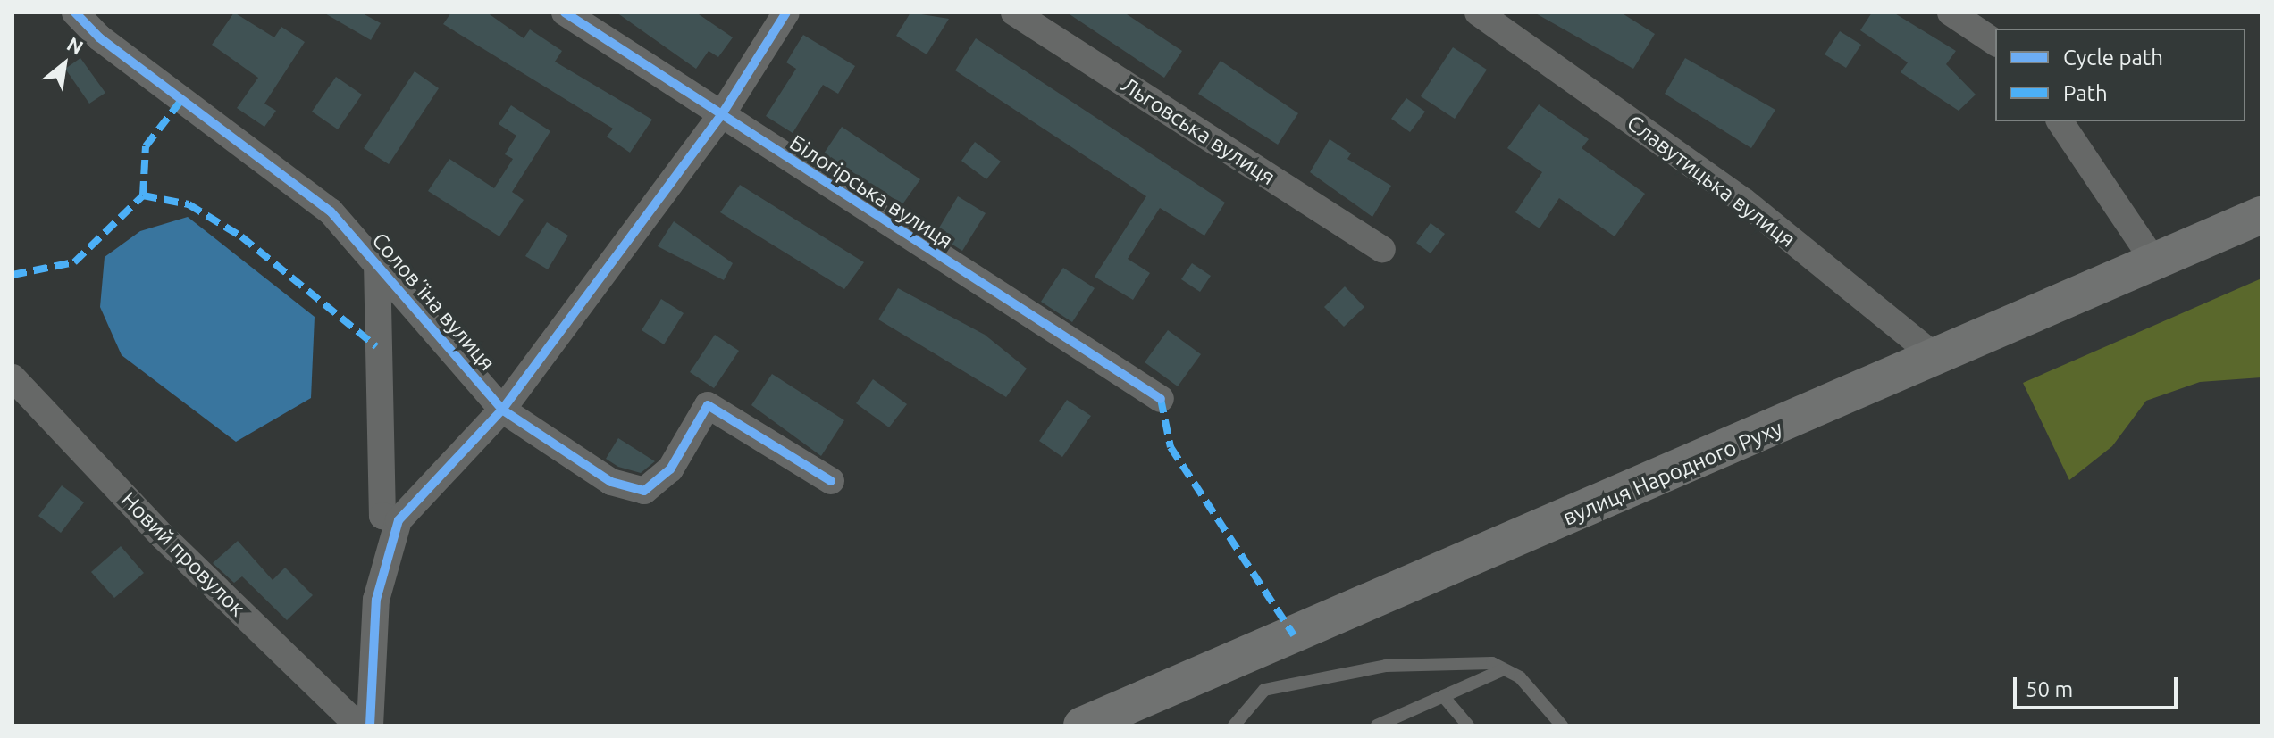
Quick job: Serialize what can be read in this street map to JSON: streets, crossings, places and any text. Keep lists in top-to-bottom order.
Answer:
{
  "streets": {
    "main road": ["вулиця Народного Руху"],
    "street": [
      "Льговська вулиця",
      "Славутицька вулиця",
      "Білогірська вулиця",
      "Соловʼїна вулиця",
      "Новий провулок"
    ]
  },
  "crossings": [
    ["Славутицька вулиця", "вулиця Народного Руху"]
  ],
  "legend": ["Cycle path", "Path"],
  "scale_bar": "50 m",
  "north": "top right"
}
